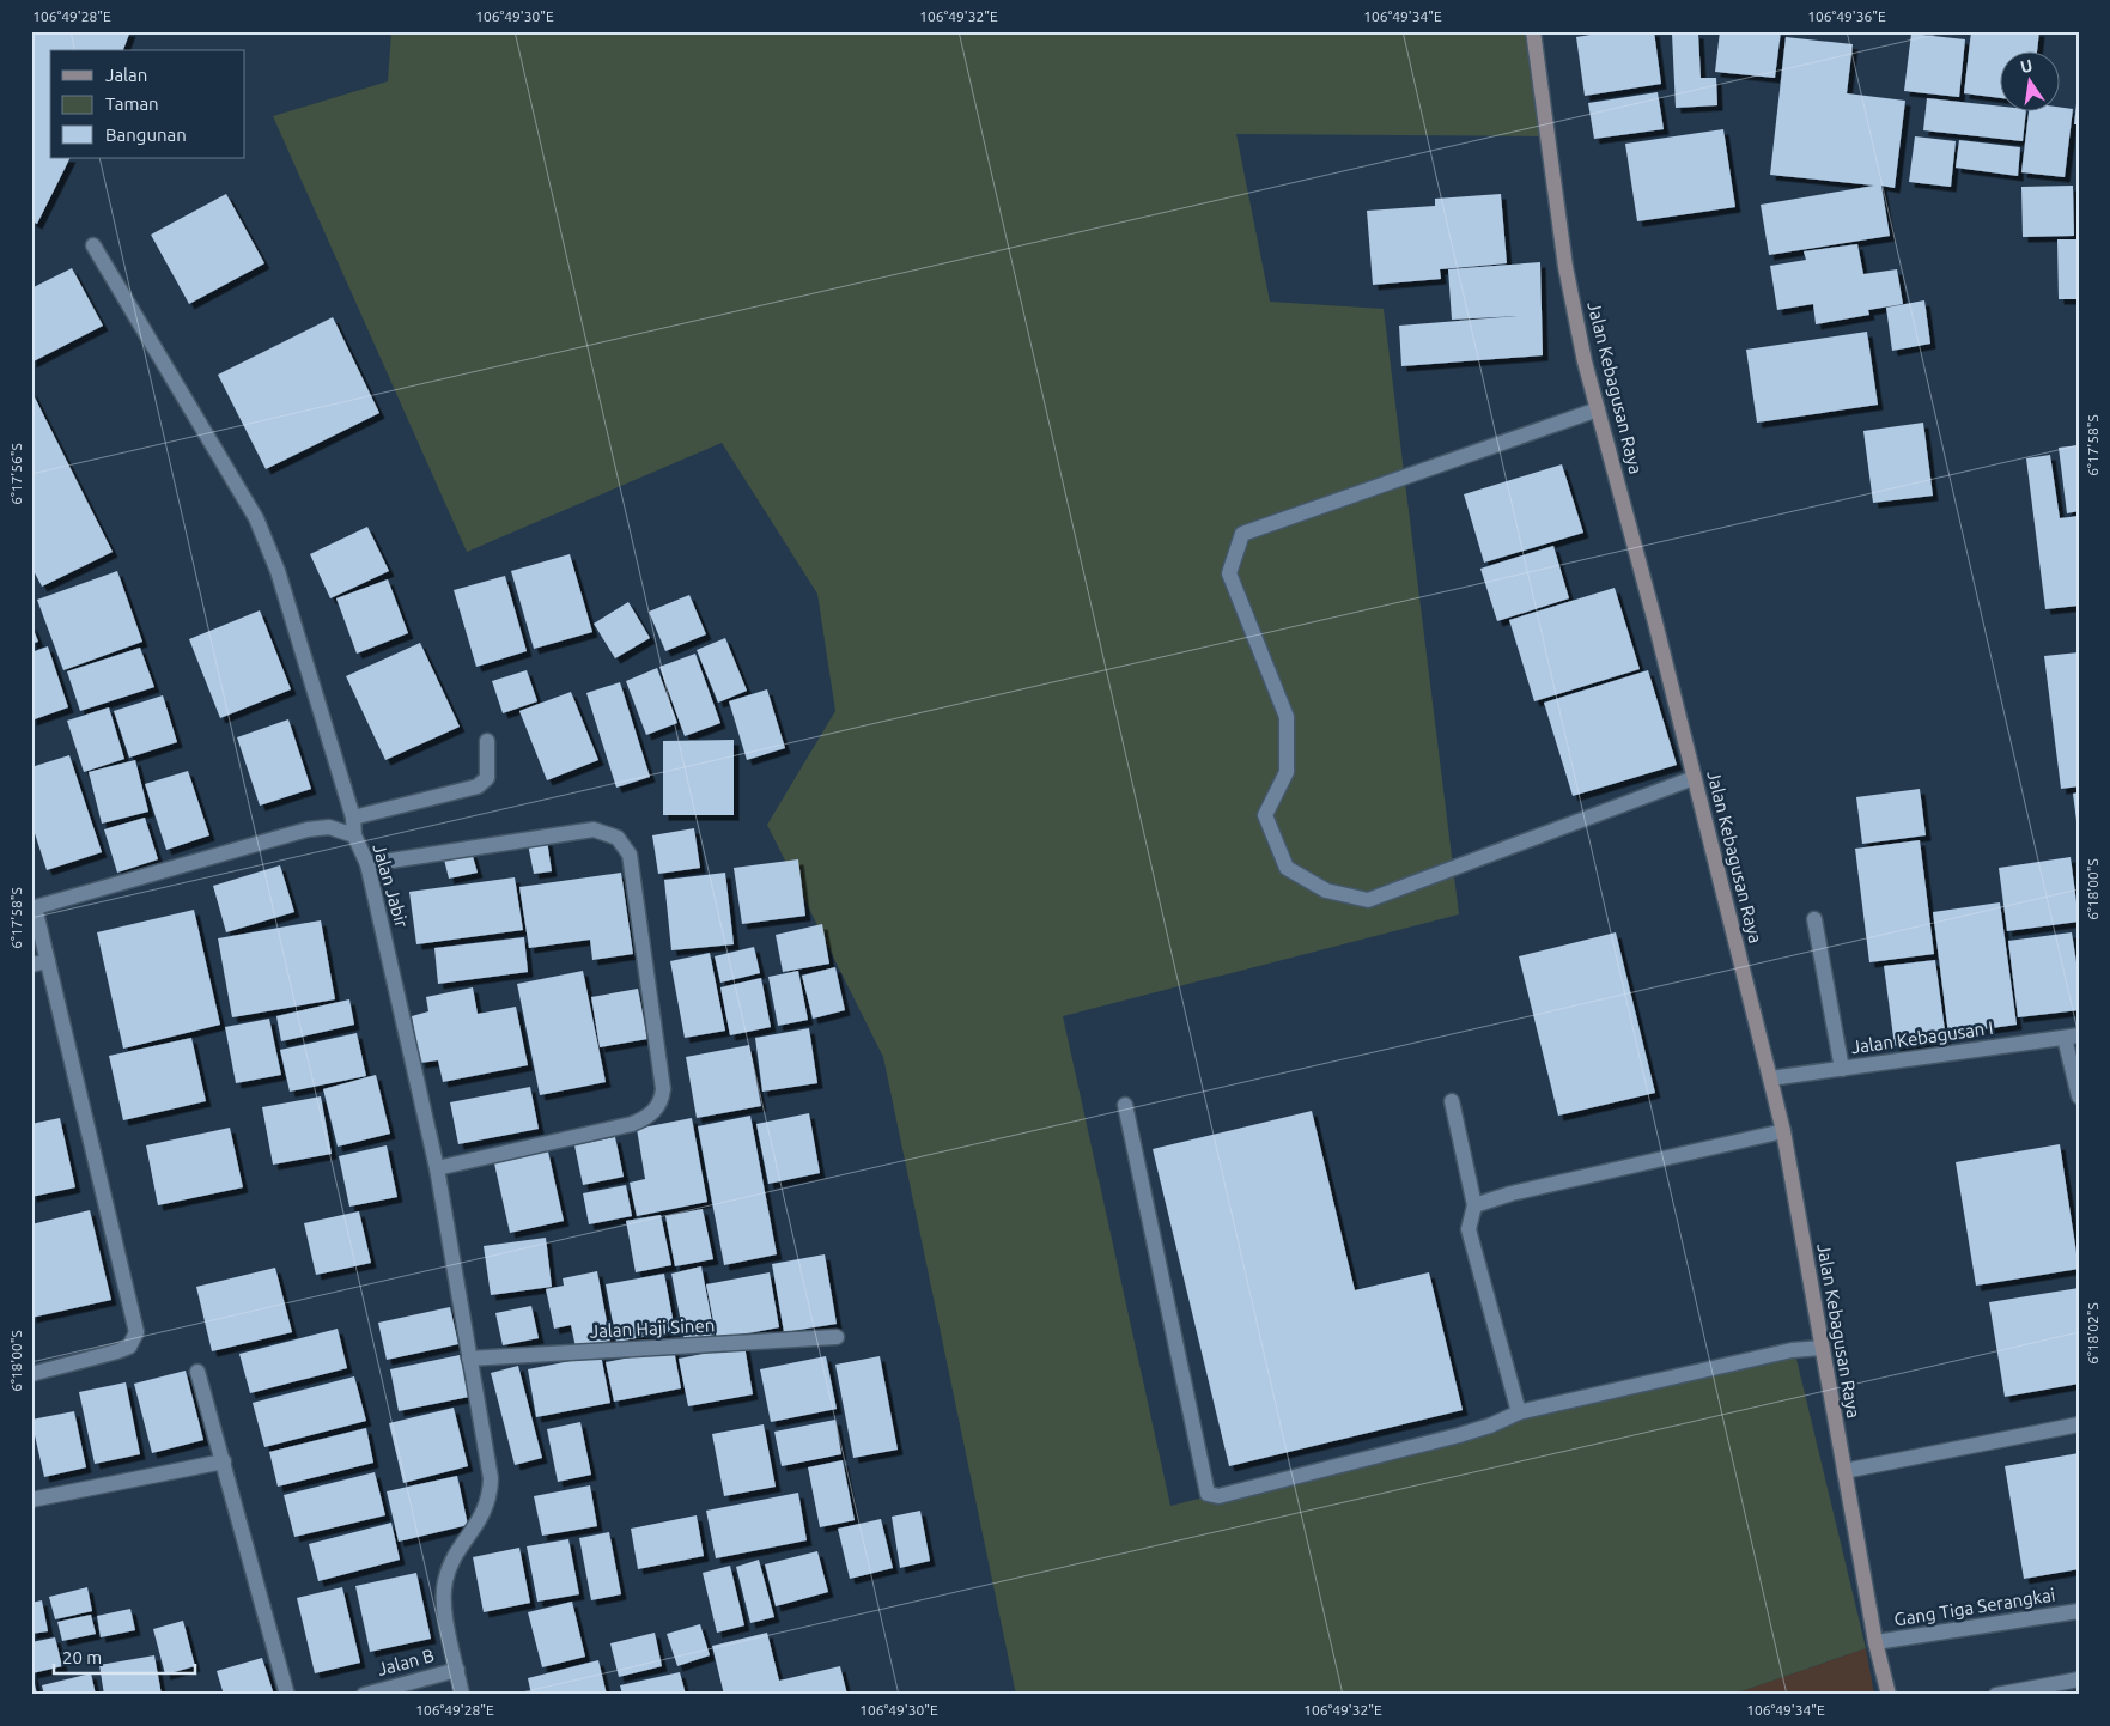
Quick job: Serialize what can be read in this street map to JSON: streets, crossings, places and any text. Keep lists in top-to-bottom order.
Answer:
{
  "streets": {
    "main road": ["Jalan Kebagusan Raya"],
    "street": [
      "Jalan Jabir",
      "Jalan Kebagusan I",
      "Jalan Haji Sinen",
      "Gang Tiga Serangkai",
      "Jalan B"
    ]
  },
  "crossings": [
    ["Jalan Kebagusan Raya", "Jalan Kebagusan I"],
    ["Jalan Kebagusan Raya", "Gang Tiga Serangkai"]
  ],
  "legend": ["Jalan", "Taman", "Bangunan"],
  "scale_bar": "20 m",
  "north": "top",
  "coordinates": [
    "106°49'28\"E",
    "106°49'30\"E",
    "106°49'32\"E",
    "106°49'34\"E",
    "106°49'36\"E",
    "6°17'58\"S",
    "6°17'56\"S",
    "6°18'00\"S",
    "6°18'02\"S"
  ]
}
